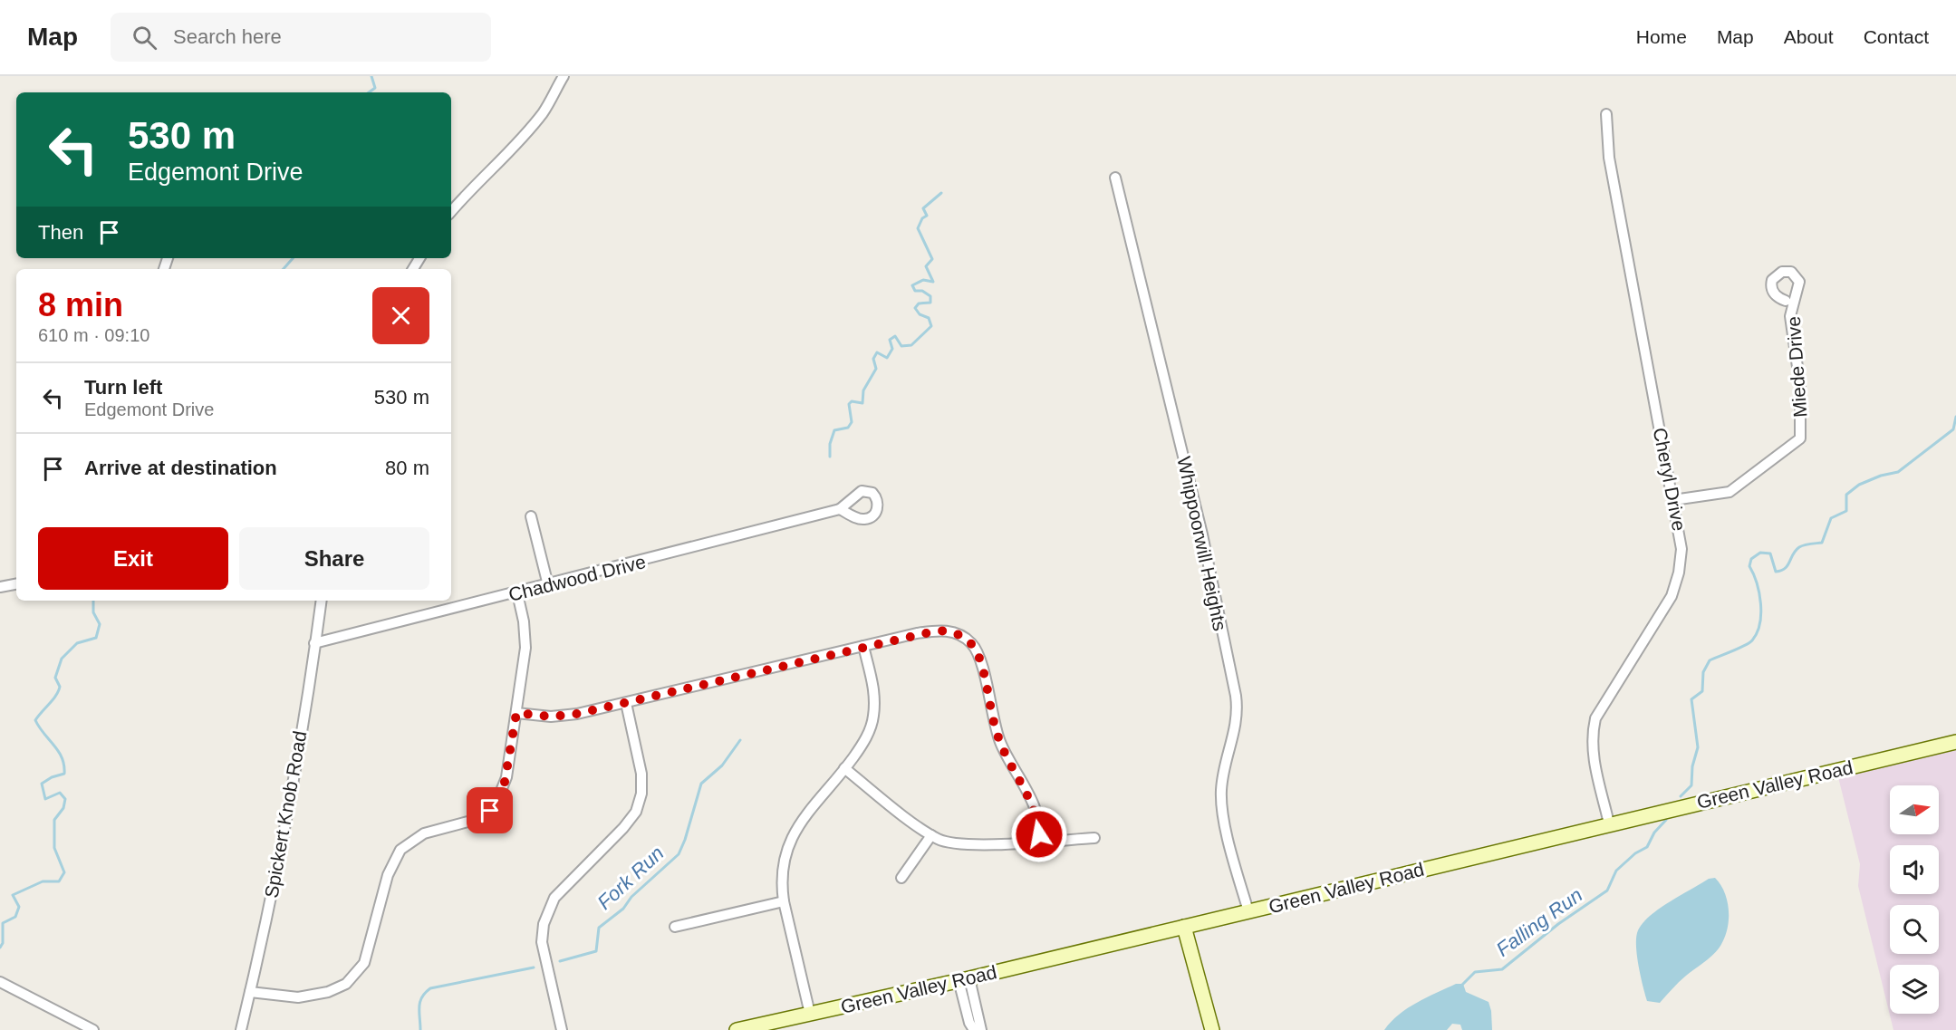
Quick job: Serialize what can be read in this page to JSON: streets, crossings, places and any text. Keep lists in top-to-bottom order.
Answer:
{
  "streets": {
    "street": [
      "Miede Drive",
      "Cheryl Drive",
      "Whippoorwill Heights",
      "Chadwood Drive",
      "Green Valley Road",
      "Spickert Knob Road"
    ]
  },
  "crossings": [
    ["Miede Drive", "Cheryl Drive"],
    ["Cheryl Drive", "Green Valley Road"],
    ["Whippoorwill Heights", "Green Valley Road"],
    ["Chadwood Drive", "Spickert Knob Road"]
  ],
  "water": ["Fork Run", "Falling Run"],
  "north": "right",
  "page": {
    "header": "Map",
    "search": "Search here",
    "nav": [
      "Home",
      "Map",
      "About",
      "Contact"
    ],
    "turn": ["530 m", "Edgemont Drive"],
    "then": "Then",
    "heading": ["8 min", "610 m · 09:10"],
    "list": [
      {
        "name": "Turn left",
        "note": "Edgemont Drive",
        "value": "530 m"
      },
      {
        "name": "Arrive at destination",
        "value": "80 m"
      }
    ],
    "buttons": ["Exit", "Share"]
  }
}
